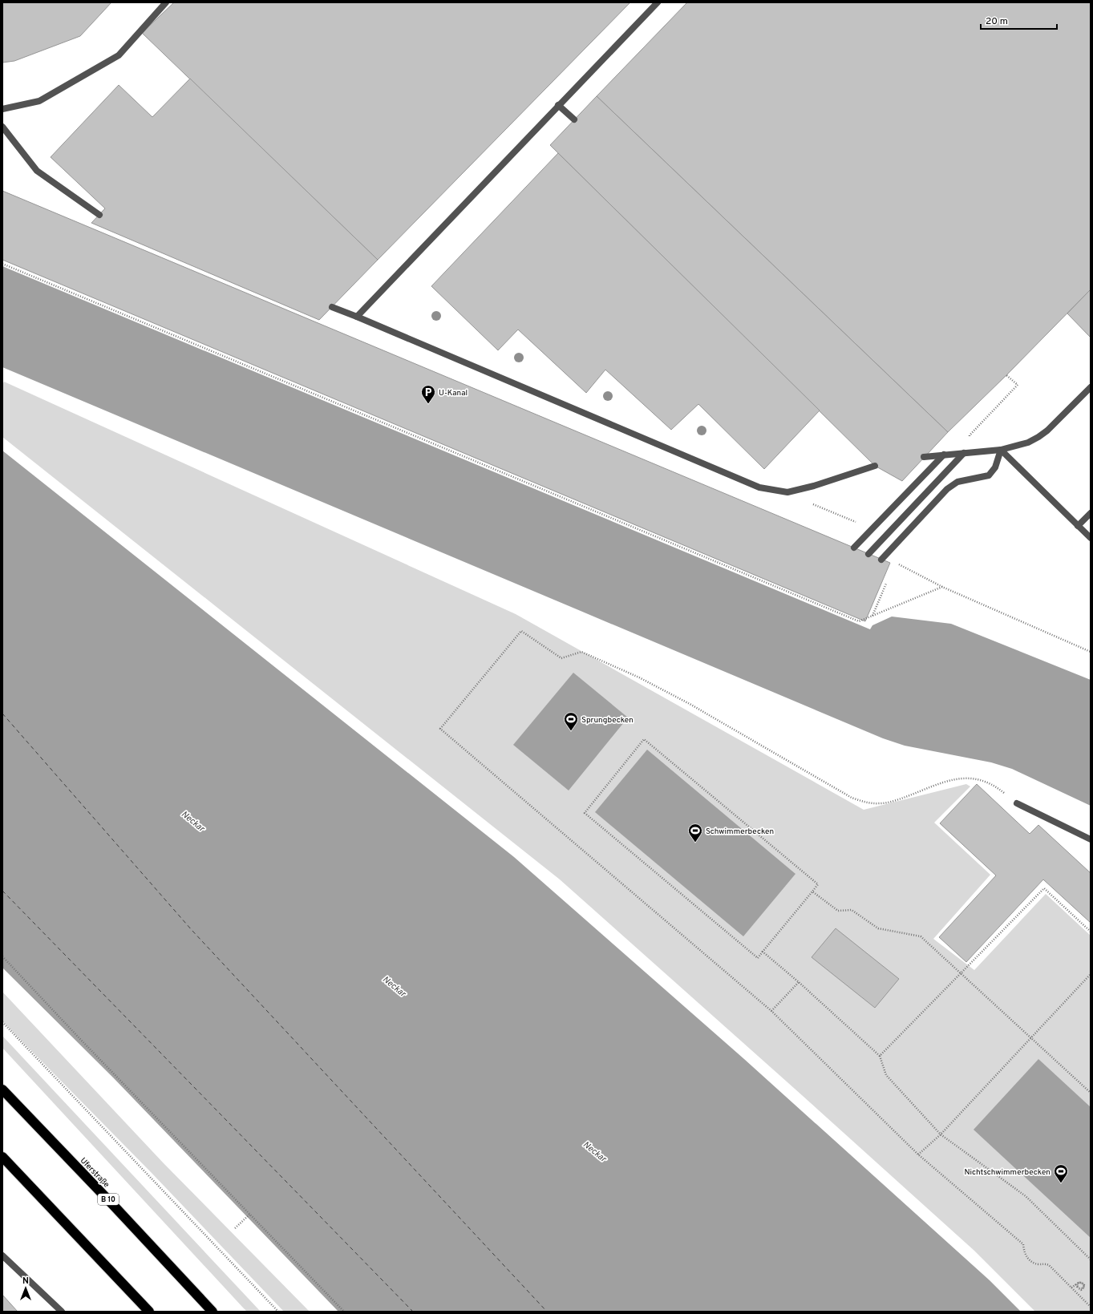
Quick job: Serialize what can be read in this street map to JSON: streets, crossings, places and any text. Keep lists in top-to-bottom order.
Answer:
{
  "streets": {
    "highway": ["Uferstraße", "B 10"]
  },
  "water": ["Neckar"],
  "places": {
    "parking": ["U-Kanal"],
    "sports": ["Sprungbecken", "Schwimmerbecken", "Nichtschwimmerbecken"]
  },
  "scale_bar": "20 m",
  "north": "top"
}
